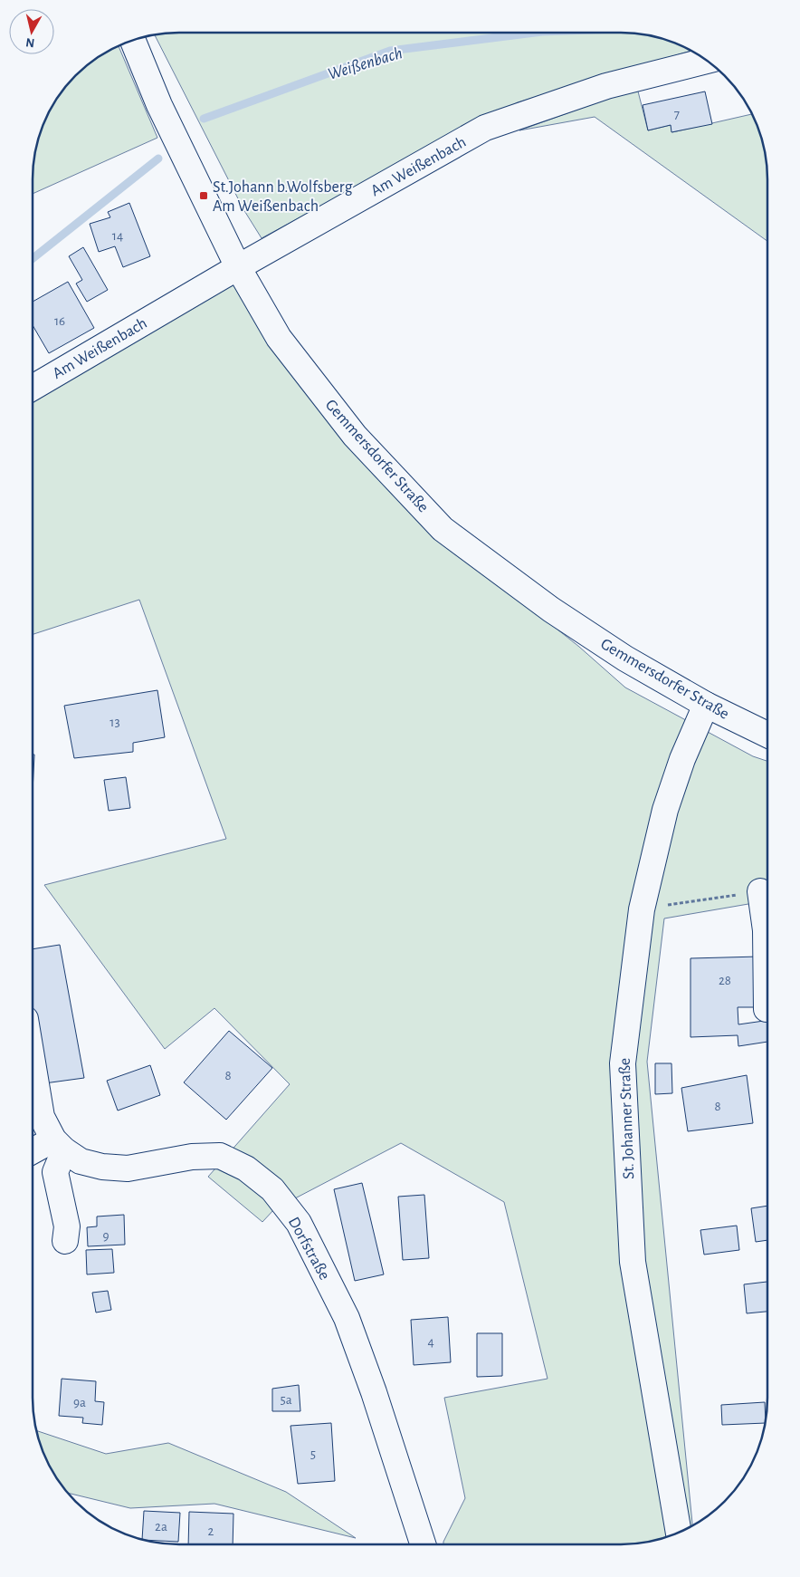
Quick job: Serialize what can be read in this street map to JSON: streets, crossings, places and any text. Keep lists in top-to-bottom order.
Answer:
{
  "streets": {
    "street": [
      "Am Weißenbach",
      "Gemmersdorfer Straße",
      "St. Johanner Straße",
      "Dorfstraße"
    ]
  },
  "crossings": [
    ["Am Weißenbach", "Gemmersdorfer Straße"],
    ["Gemmersdorfer Straße", "St. Johanner Straße"]
  ],
  "water": ["Weißenbach"],
  "places": {
    "transit": ["St.Johann b.Wolfsberg Am Weißenbach"]
  },
  "house_numbers": [
    "7",
    "14",
    "16",
    "13",
    "28",
    "8",
    "8",
    "9",
    "4",
    "5a",
    "9a",
    "5",
    "2a",
    "2"
  ],
  "north": "bottom"
}
